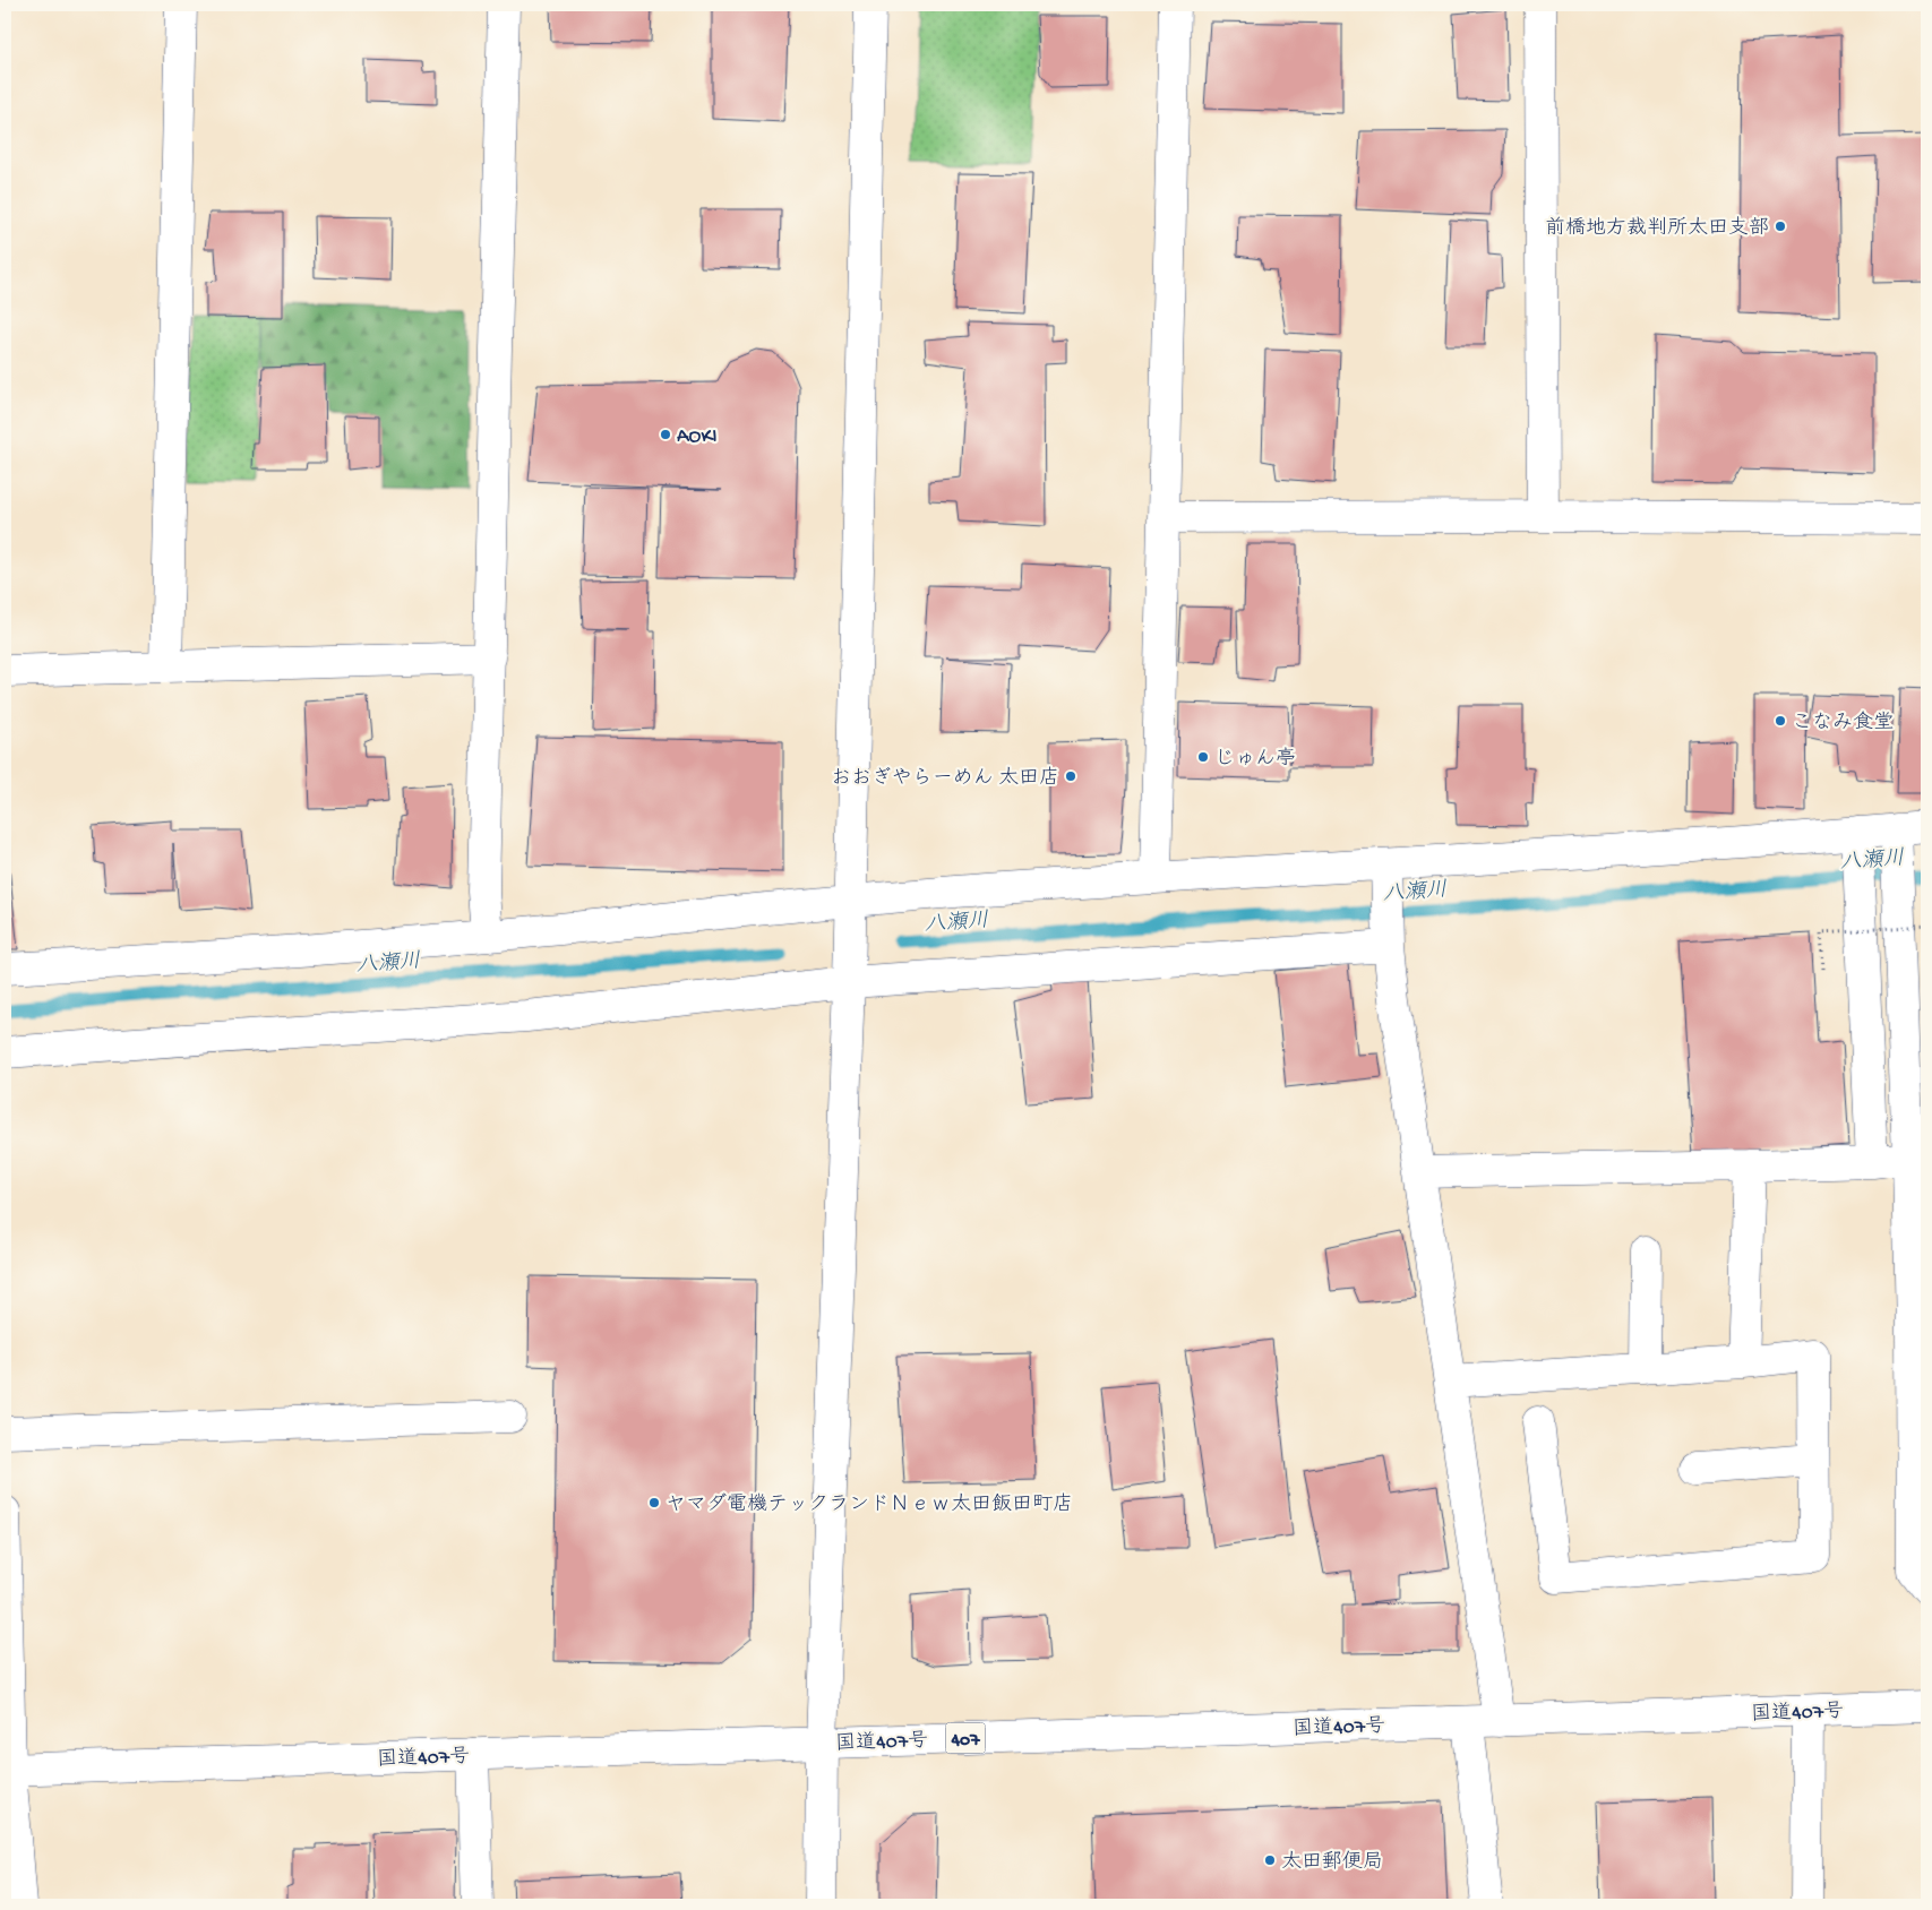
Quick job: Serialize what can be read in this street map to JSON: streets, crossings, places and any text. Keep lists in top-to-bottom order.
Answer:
{
  "streets": {
    "main road": ["国道407号", "407"]
  },
  "water": ["八瀬川"],
  "places": [
    "前橋地方裁判所太田支部",
    "AOKI",
    "こなみ食堂",
    "じゅん亭",
    "おおぎやらーめん 太田店",
    "ヤマダ電機テックランドＮｅｗ太田飯田町店",
    "太田郵便局"
  ]
}
